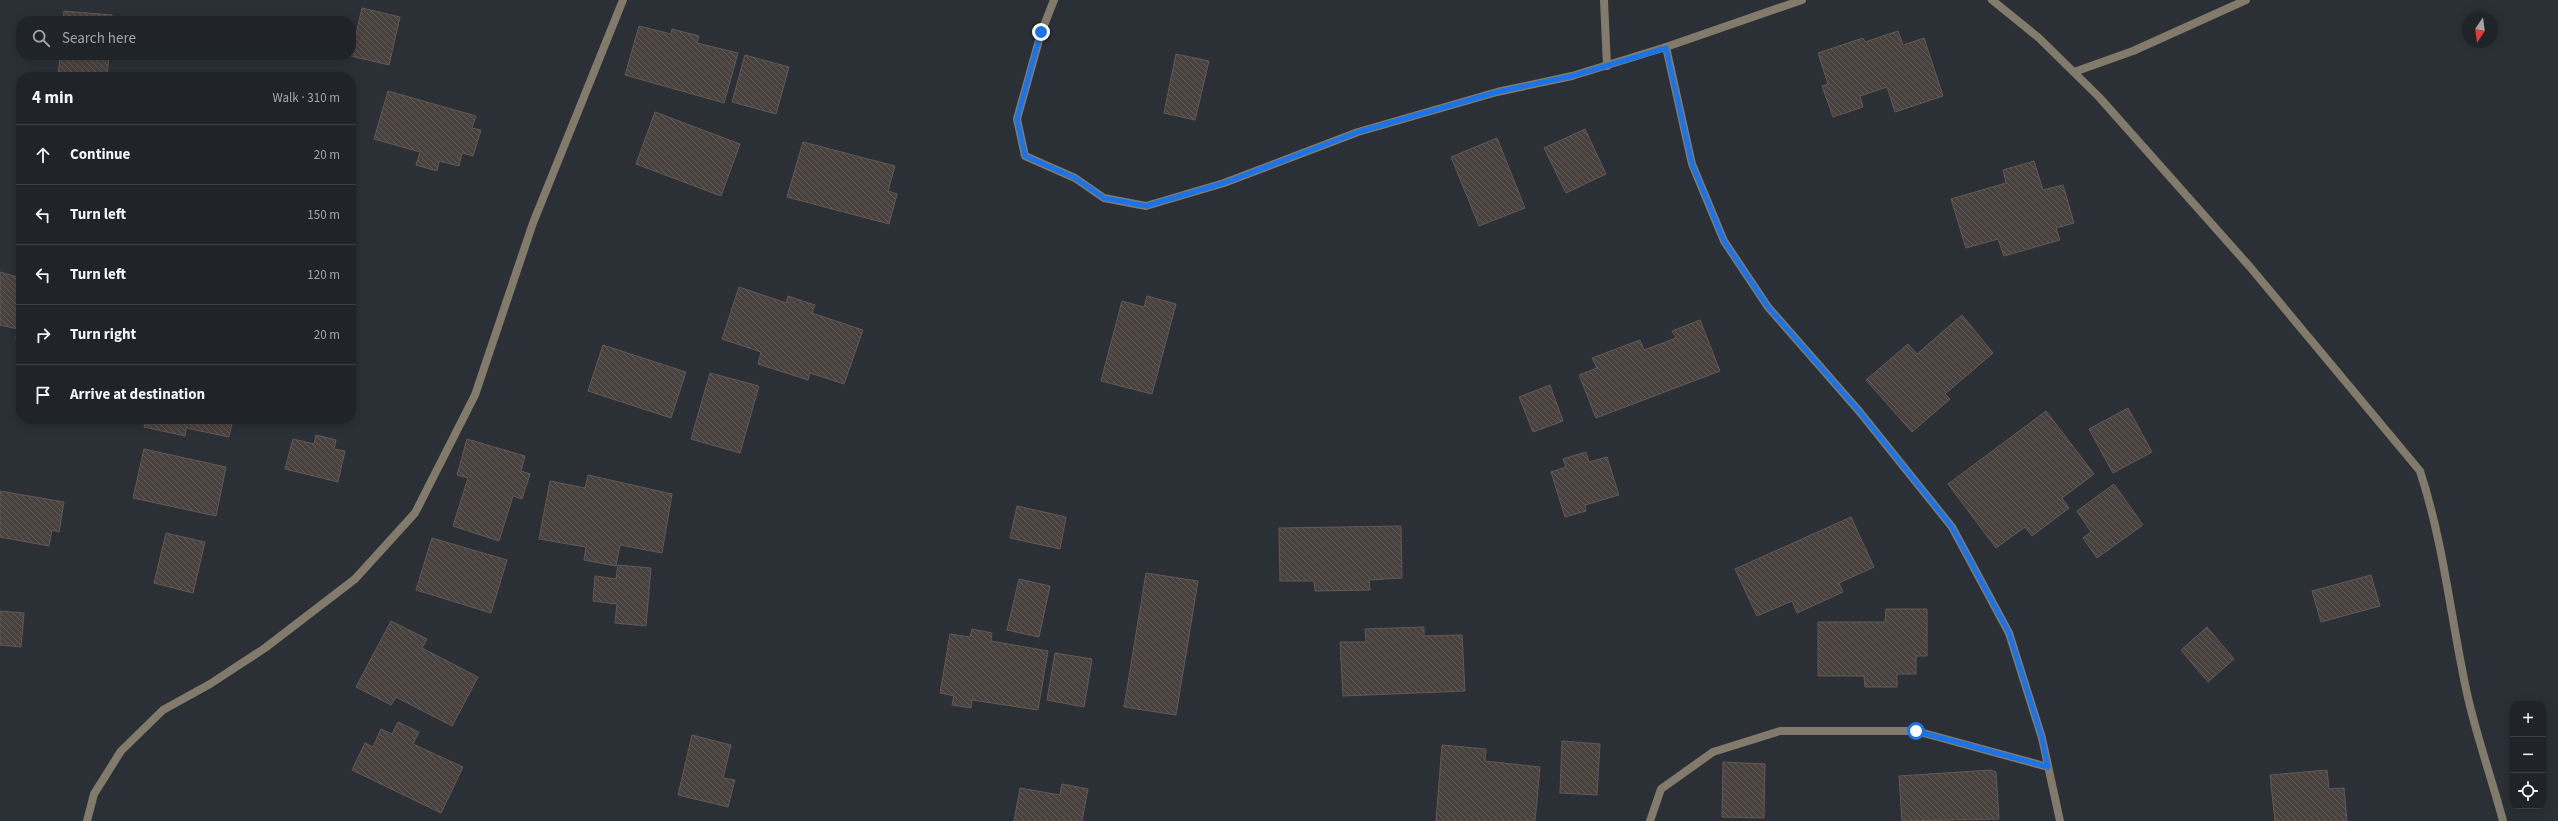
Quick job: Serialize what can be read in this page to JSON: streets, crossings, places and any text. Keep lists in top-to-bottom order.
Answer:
{
  "north": "bottom",
  "page": {
    "search": "Search here",
    "heading": ["4 min", "Walk · 310 m"],
    "list": [
      ["Continue", "20 m"],
      ["Turn left", "150 m"],
      ["Turn left", "120 m"],
      ["Turn right", "20 m"],
      "Arrive at destination"
    ],
    "map_buttons": ["+", "−"]
  }
}
